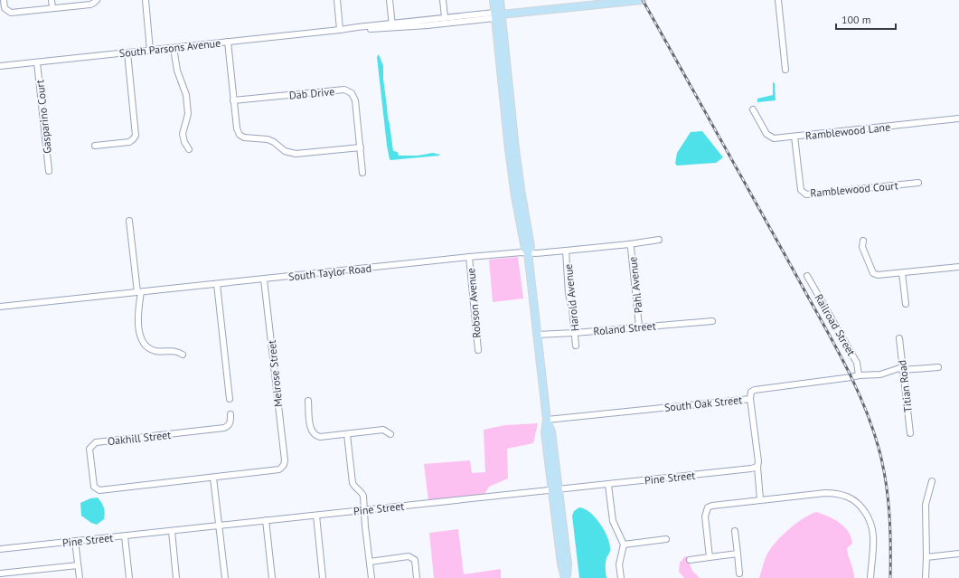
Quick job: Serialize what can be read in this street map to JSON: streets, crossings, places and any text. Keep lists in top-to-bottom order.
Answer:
{
  "streets": {
    "main road": ["South Parsons Avenue"],
    "street": [
      "Dab Drive",
      "Gasparino Court",
      "Ramblewood Lane",
      "Ramblewood Court",
      "South Taylor Road",
      "Pahl Avenue",
      "Harold Avenue",
      "Robson Avenue",
      "Railroad Street",
      "Roland Street",
      "Melrose Street",
      "Titian Road",
      "South Oak Street",
      "Oakhill Street",
      "Pine Street"
    ]
  },
  "crossings": [
    ["South Parsons Avenue", "Gasparino Court"],
    ["Ramblewood Lane", "Ramblewood Court"],
    ["South Taylor Road", "Pahl Avenue"],
    ["South Taylor Road", "Harold Avenue"],
    ["South Taylor Road", "Robson Avenue"],
    ["South Taylor Road", "Melrose Street"],
    ["Pahl Avenue", "Roland Street"],
    ["Harold Avenue", "Roland Street"],
    ["Railroad Street", "South Oak Street"],
    ["Melrose Street", "Oakhill Street"],
    ["Titian Road", "South Oak Street"]
  ],
  "scale_bar": "100 m"
}
